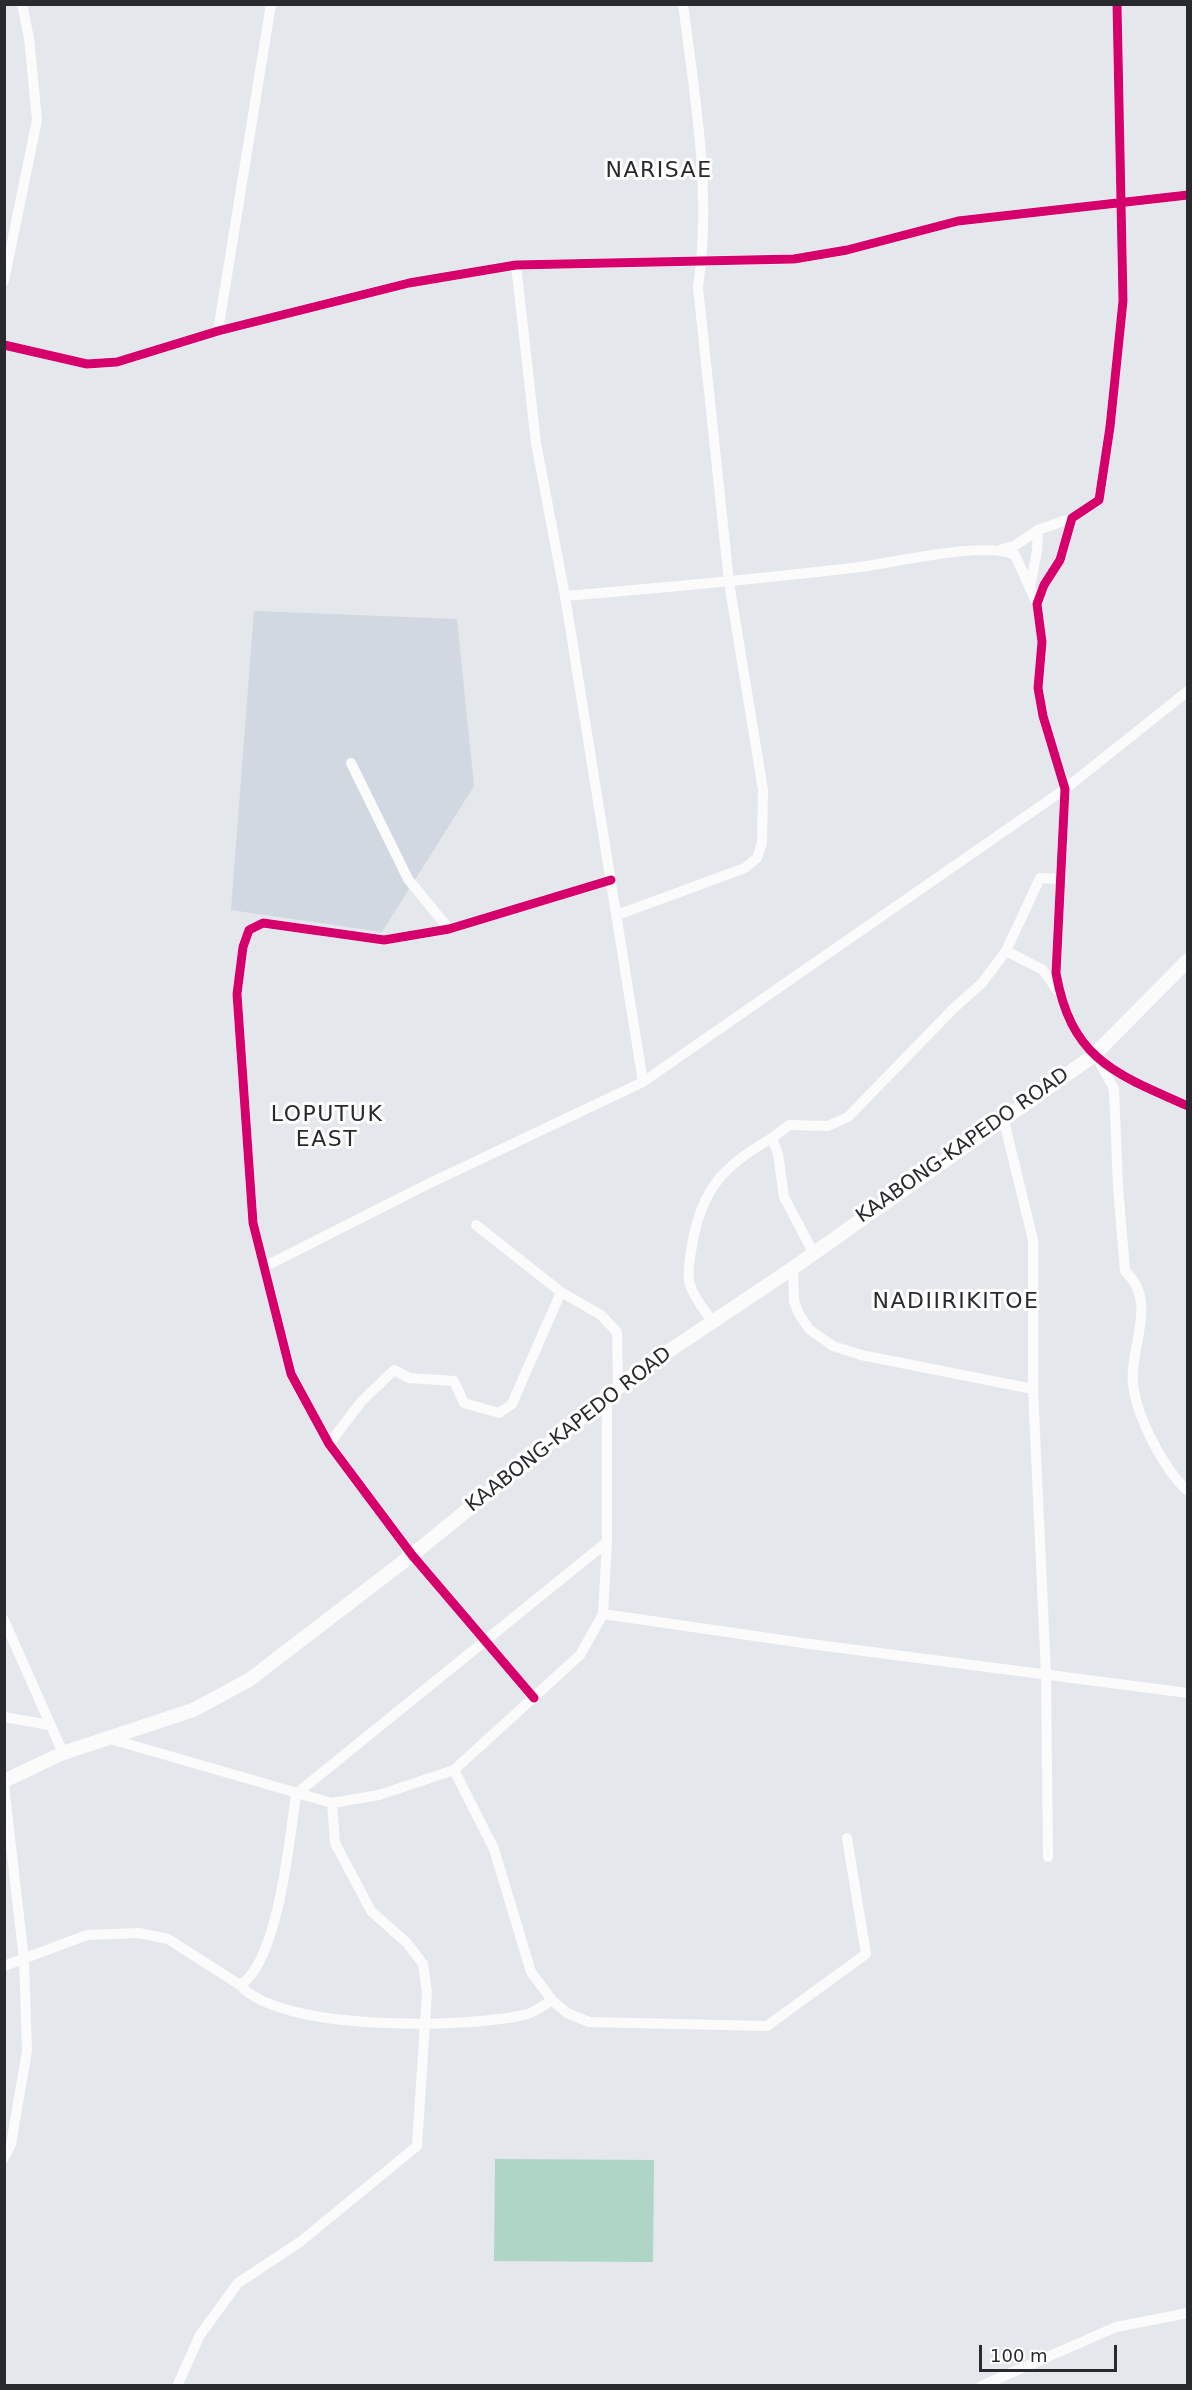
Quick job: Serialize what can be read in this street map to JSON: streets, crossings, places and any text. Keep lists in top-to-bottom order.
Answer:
{
  "streets": {
    "main road": ["KAABONG-KAPEDO ROAD"]
  },
  "districts": ["NARISAE", "LOPUTUK EAST", "NADIIRIKITOE"],
  "scale_bar": "100 m"
}
